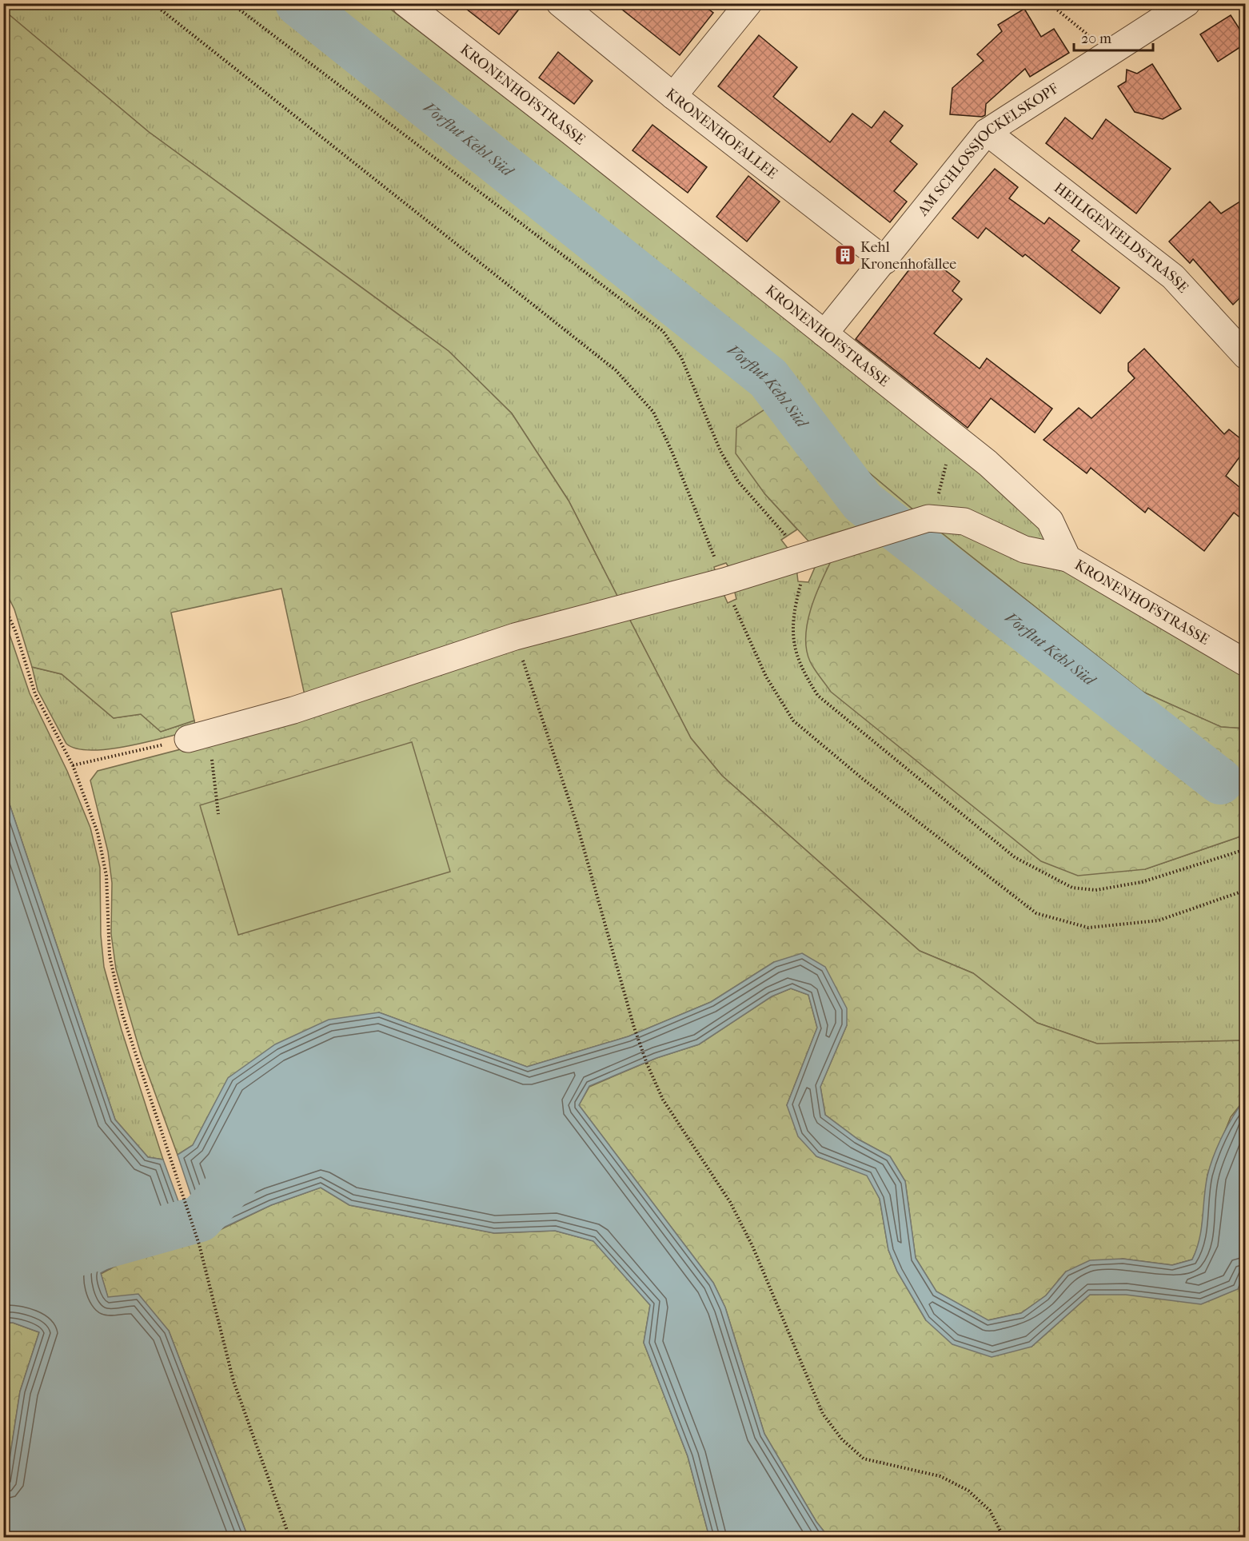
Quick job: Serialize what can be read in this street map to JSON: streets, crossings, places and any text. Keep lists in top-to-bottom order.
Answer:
{
  "streets": {
    "street": [
      "KRONENHOFSTRASSE",
      "KRONENHOFALLEE",
      "AM SCHLOSSJOCKELSKOPF",
      "HEILIGENFELDSTRASSE"
    ]
  },
  "crossings": [
    ["KRONENHOFSTRASSE", "AM SCHLOSSJOCKELSKOPF"],
    ["KRONENHOFALLEE", "AM SCHLOSSJOCKELSKOPF"],
    ["AM SCHLOSSJOCKELSKOPF", "HEILIGENFELDSTRASSE"]
  ],
  "water": ["Vorflut Kehl Süd"],
  "places": {
    "building": ["Kehl Kronenhofallee"]
  },
  "scale_bar": "20 m"
}
